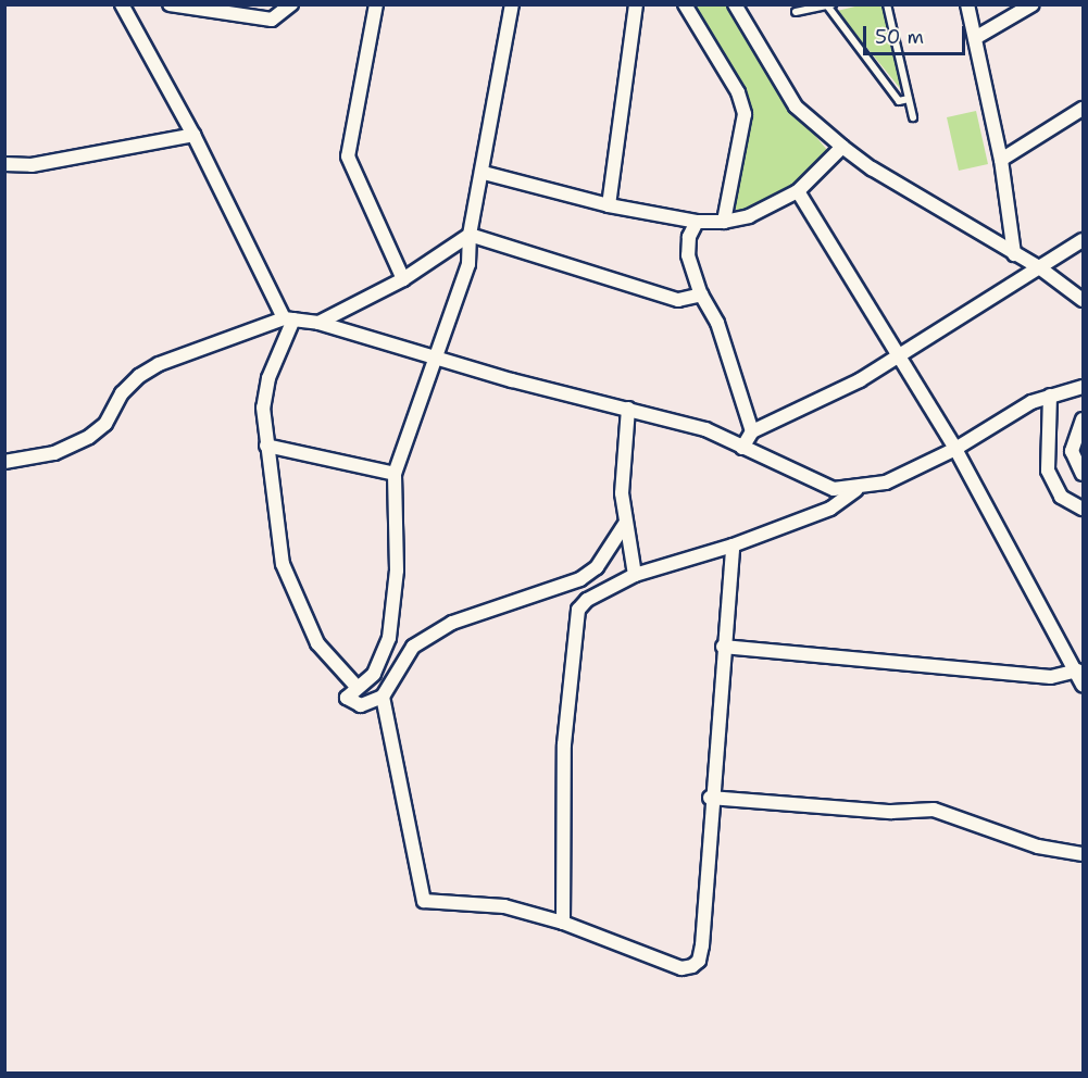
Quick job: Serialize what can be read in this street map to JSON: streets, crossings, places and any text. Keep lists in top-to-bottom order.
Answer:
{
  "scale_bar": "50 m"
}
